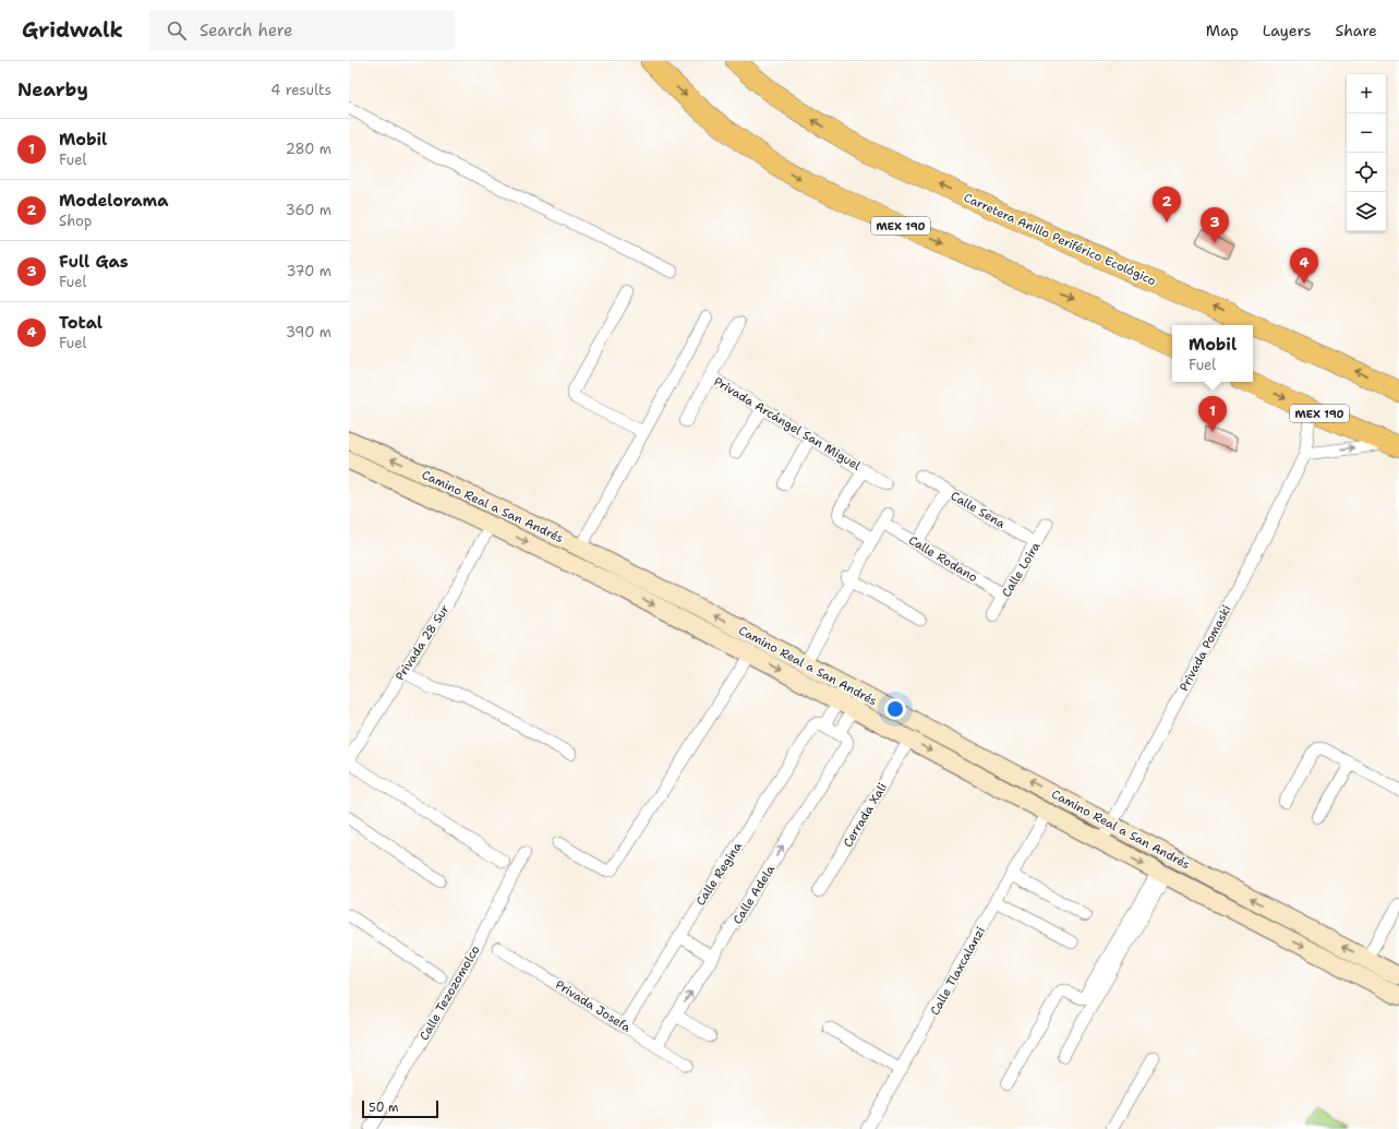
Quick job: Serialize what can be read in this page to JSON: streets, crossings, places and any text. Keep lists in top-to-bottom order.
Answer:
{
  "streets": {
    "highway": ["MEX 190", "Carretera Anillo Periférico Ecológico"],
    "main road": ["Camino Real a San Andrés"],
    "street": [
      "Privada Arcángel San Miguel",
      "Calle Sena",
      "Calle Rodano",
      "Calle Loira",
      "Privada 28 Sur",
      "Privada Pomaski",
      "Cerrada Xali",
      "Calle Regina",
      "Calle Adela",
      "Calle Tlaxcalanzi",
      "Calle Tezozomolco",
      "Privada Josefa"
    ]
  },
  "crossings": [
    ["MEX 190", "Privada Pomaski"],
    ["Privada Arcángel San Miguel", "Calle Rodano"],
    ["Camino Real a San Andrés", "Privada 28 Sur"],
    ["Camino Real a San Andrés", "Privada Pomaski"],
    ["Camino Real a San Andrés", "Cerrada Xali"],
    ["Camino Real a San Andrés", "Calle Regina"],
    ["Camino Real a San Andrés", "Calle Adela"],
    ["Camino Real a San Andrés", "Calle Tlaxcalanzi"],
    ["Calle Sena", "Calle Loira"],
    ["Calle Rodano", "Calle Loira"],
    ["Calle Regina", "Calle Adela"],
    ["Calle Regina", "Privada Josefa"],
    ["Calle Adela", "Privada Josefa"]
  ],
  "one_way": ["Calle Adela"],
  "scale_bar": "50 m",
  "page": {
    "header": "Gridwalk",
    "search": "Search here",
    "nav": ["Map", "Layers", "Share"],
    "heading": ["Nearby", "4 results"],
    "map_buttons": ["+", "−"],
    "list": [
      {
        "mark": "1",
        "name": "Mobil",
        "note": "Fuel",
        "value": "280 m"
      },
      {
        "mark": "2",
        "name": "Modelorama",
        "note": "Shop",
        "value": "360 m"
      },
      {
        "mark": "3",
        "name": "Full Gas",
        "note": "Fuel",
        "value": "370 m"
      },
      {
        "mark": "4",
        "name": "Total",
        "note": "Fuel",
        "value": "390 m"
      }
    ],
    "pins": [
      "2",
      "3",
      "4",
      "1"
    ],
    "popup": ["Mobil", "Fuel"],
    "scale": "50 m"
  }
}
